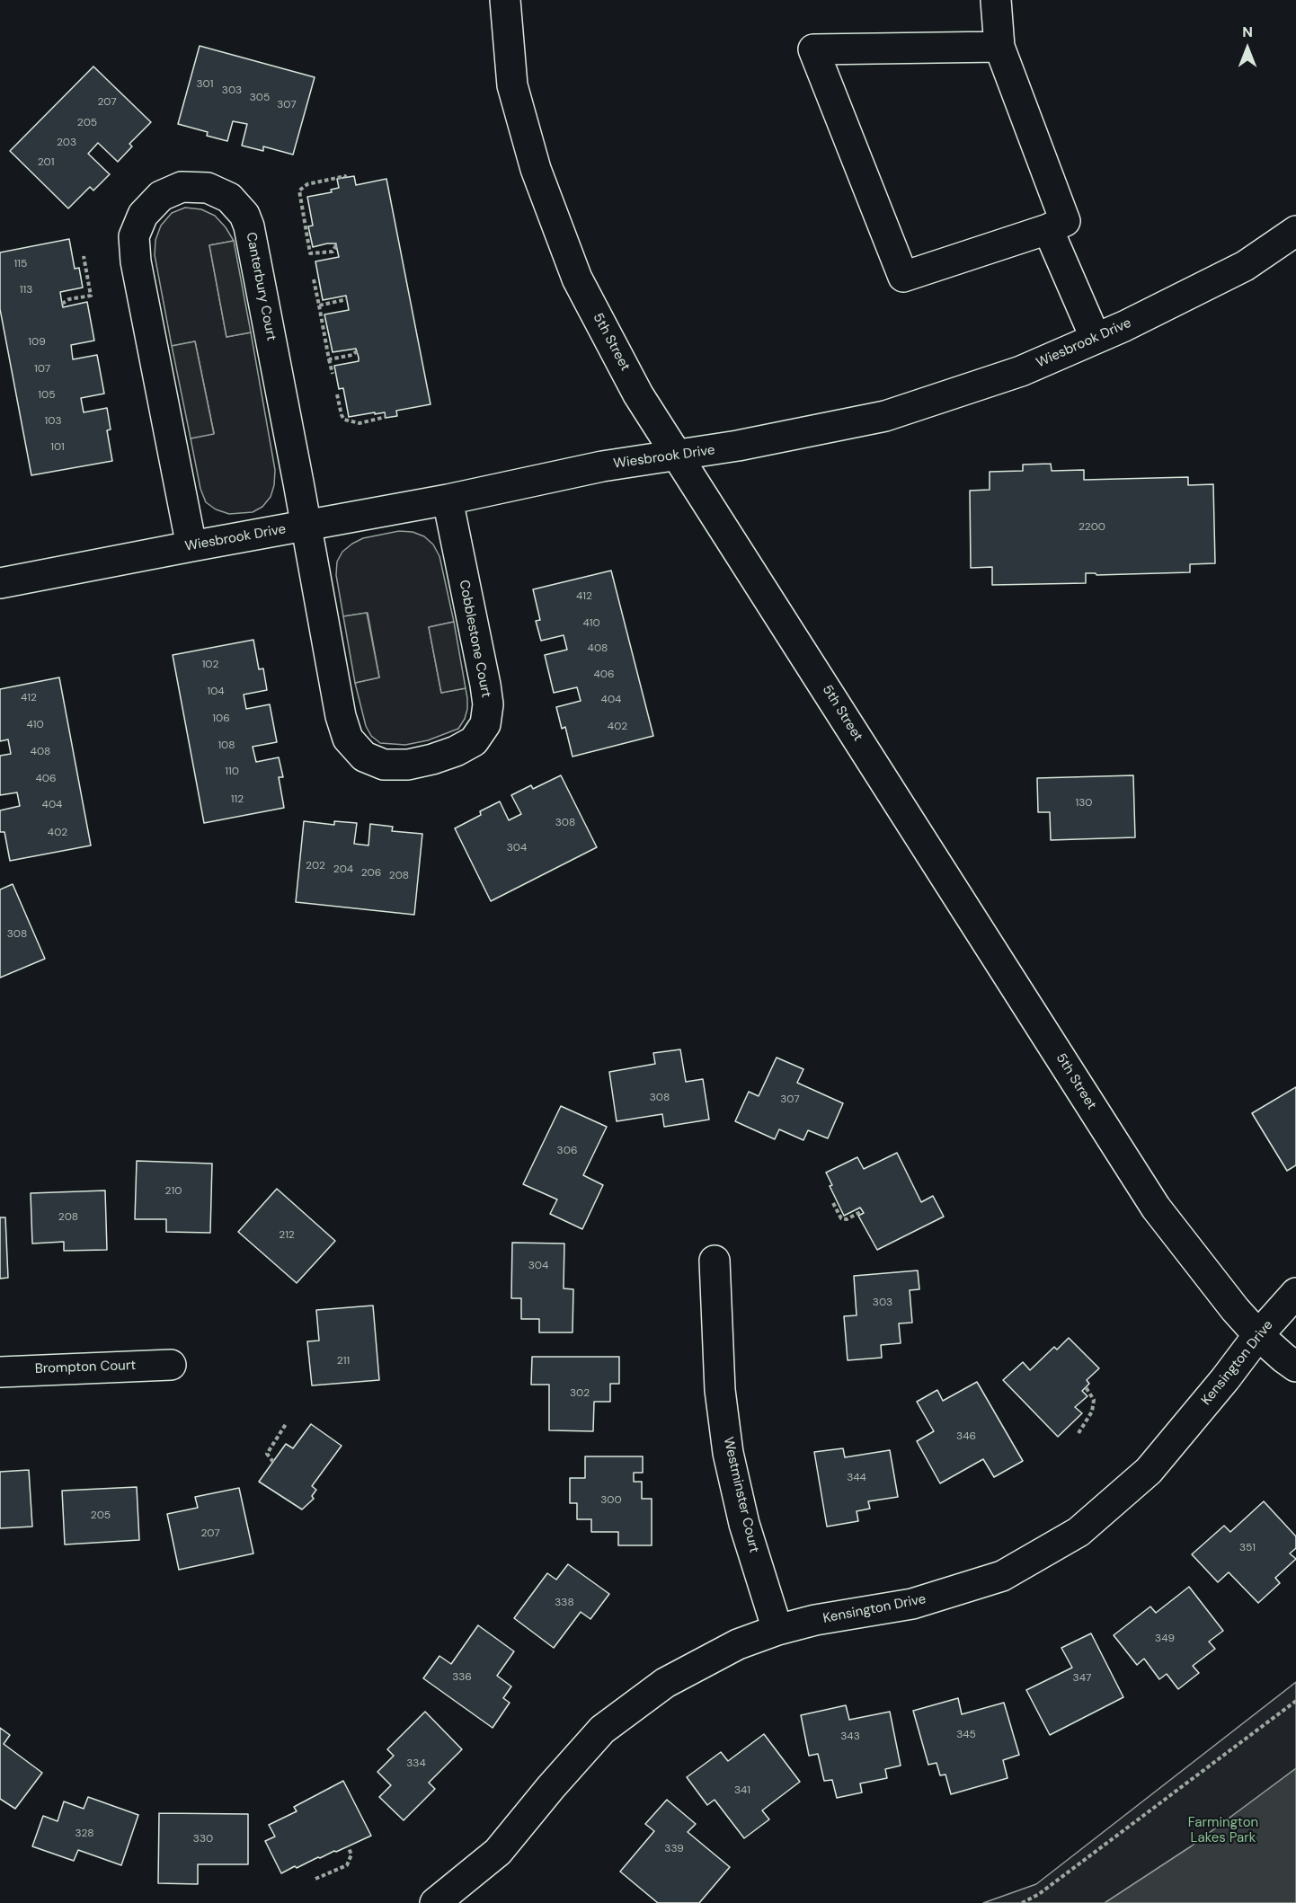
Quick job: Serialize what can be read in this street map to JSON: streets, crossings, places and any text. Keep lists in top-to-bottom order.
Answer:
{
  "streets": {
    "street": [
      "Canterbury Court",
      "5th Street",
      "Wiesbrook Drive",
      "Cobblestone Court",
      "Kensington Drive",
      "Brompton Court",
      "Westminster Court"
    ]
  },
  "crossings": [
    ["Canterbury Court", "Wiesbrook Drive"],
    ["Canterbury Court", "Cobblestone Court"],
    ["5th Street", "Wiesbrook Drive"],
    ["5th Street", "Kensington Drive"],
    ["Wiesbrook Drive", "Cobblestone Court"],
    ["Kensington Drive", "Westminster Court"]
  ],
  "parks": ["Farmington Lakes Park"],
  "house_numbers": [
    "301",
    "303",
    "305",
    "207",
    "307",
    "205",
    "203",
    "201",
    "115",
    "113",
    "109",
    "107",
    "105",
    "103",
    "101",
    "2200",
    "412",
    "410",
    "408",
    "102",
    "406",
    "104",
    "412",
    "404",
    "106",
    "410",
    "402",
    "108",
    "408",
    "110",
    "406",
    "112",
    "130",
    "404",
    "308",
    "402",
    "304",
    "202",
    "204",
    "206",
    "208",
    "308",
    "308",
    "307",
    "306",
    "210",
    "208",
    "212",
    "304",
    "303",
    "211",
    "302",
    "346",
    "344",
    "300",
    "205",
    "207",
    "351",
    "338",
    "349",
    "336",
    "347",
    "345",
    "343",
    "334",
    "341",
    "328",
    "330",
    "339"
  ],
  "north": "top"
}
